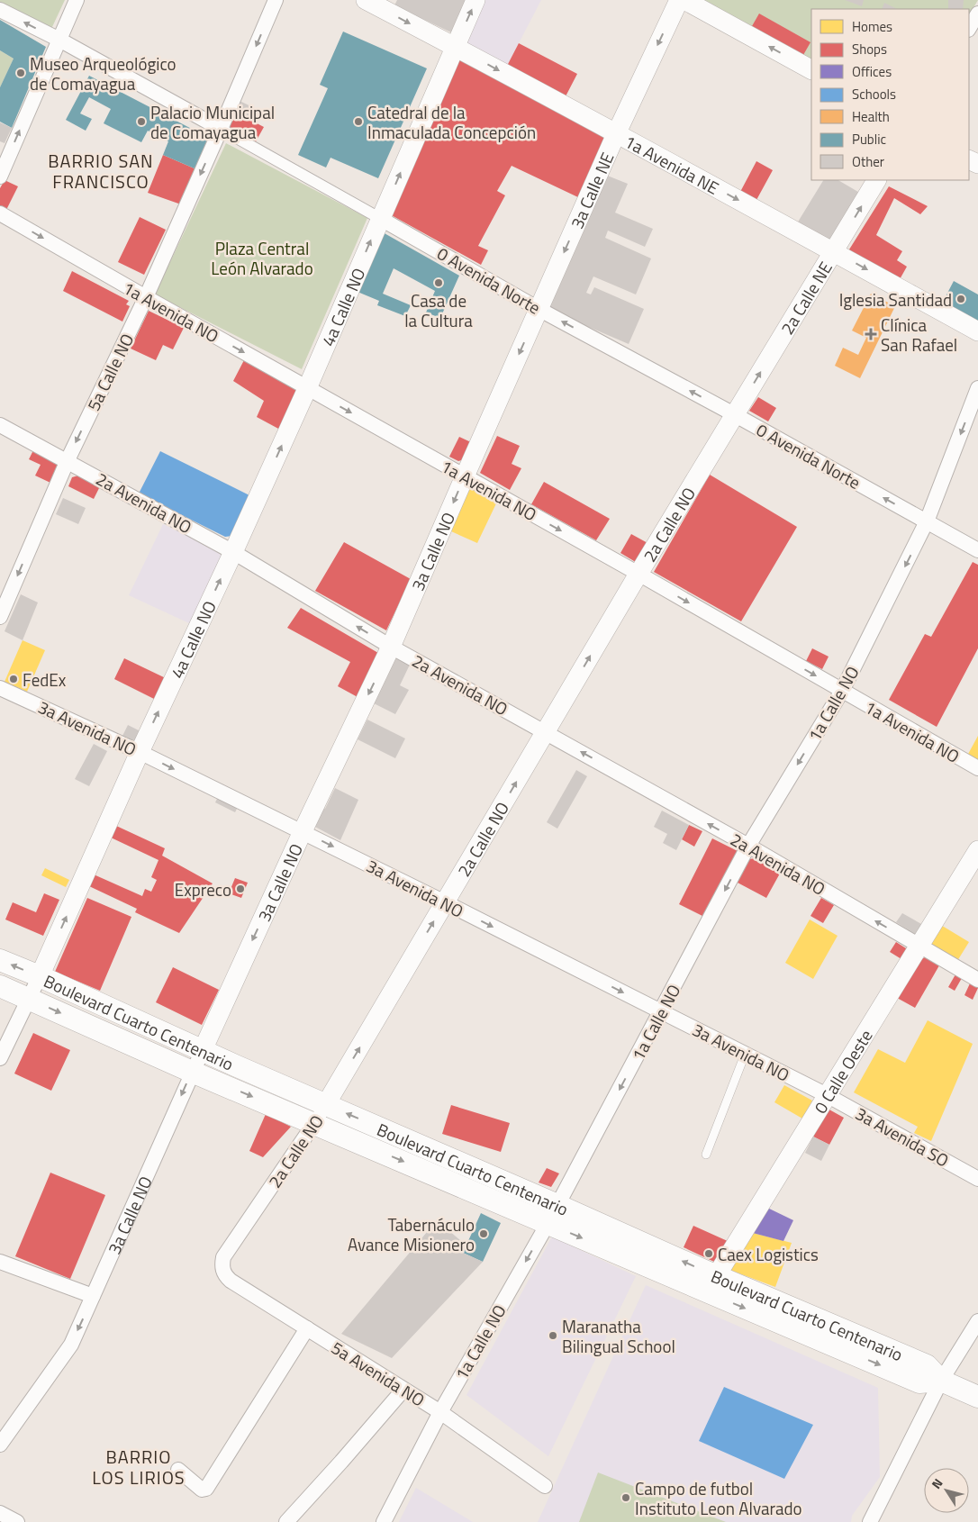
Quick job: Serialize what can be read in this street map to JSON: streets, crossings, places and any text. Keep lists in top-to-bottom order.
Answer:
{
  "streets": {
    "main road": ["Boulevard Cuarto Centenario"],
    "street": [
      "1a Avenida NE",
      "3a Calle NE",
      "0 Avenida Norte",
      "2a Calle NE",
      "4a Calle NO",
      "1a Avenida NO",
      "5a Calle NO",
      "2a Avenida NO",
      "2a Calle NO",
      "3a Calle NO",
      "1a Calle NO",
      "3a Avenida NO",
      "0 Calle Oeste",
      "3a Avenida SO",
      "5a Avenida NO"
    ]
  },
  "crossings": [
    ["1a Avenida NE", "3a Calle NE"],
    ["1a Avenida NE", "2a Calle NE"],
    ["1a Avenida NE", "4a Calle NO"],
    ["3a Calle NE", "0 Avenida Norte"],
    ["3a Calle NE", "3a Calle NO"],
    ["0 Avenida Norte", "2a Calle NE"],
    ["0 Avenida Norte", "4a Calle NO"],
    ["0 Avenida Norte", "5a Calle NO"],
    ["0 Avenida Norte", "2a Calle NO"],
    ["0 Avenida Norte", "3a Calle NO"],
    ["0 Avenida Norte", "1a Calle NO"],
    ["2a Calle NE", "2a Calle NO"],
    ["4a Calle NO", "1a Avenida NO"],
    ["4a Calle NO", "2a Avenida NO"],
    ["4a Calle NO", "3a Avenida NO"],
    ["4a Calle NO", "Boulevard Cuarto Centenario"],
    ["1a Avenida NO", "5a Calle NO"],
    ["1a Avenida NO", "2a Calle NO"],
    ["1a Avenida NO", "3a Calle NO"],
    ["1a Avenida NO", "1a Calle NO"],
    ["5a Calle NO", "2a Avenida NO"],
    ["2a Avenida NO", "2a Calle NO"],
    ["2a Avenida NO", "3a Calle NO"],
    ["2a Avenida NO", "1a Calle NO"],
    ["2a Avenida NO", "0 Calle Oeste"],
    ["2a Calle NO", "3a Avenida NO"],
    ["2a Calle NO", "Boulevard Cuarto Centenario"],
    ["2a Calle NO", "5a Avenida NO"],
    ["3a Calle NO", "3a Avenida NO"],
    ["3a Calle NO", "Boulevard Cuarto Centenario"],
    ["1a Calle NO", "3a Avenida NO"],
    ["1a Calle NO", "Boulevard Cuarto Centenario"],
    ["1a Calle NO", "5a Avenida NO"],
    ["3a Avenida NO", "0 Calle Oeste"],
    ["3a Avenida NO", "3a Avenida SO"],
    ["Boulevard Cuarto Centenario", "0 Calle Oeste"],
    ["0 Calle Oeste", "3a Avenida SO"]
  ],
  "one_way": [
    "1a Avenida NE",
    "3a Calle NE",
    "0 Avenida Norte",
    "2a Calle NE",
    "4a Calle NO",
    "1a Avenida NO",
    "5a Calle NO",
    "2a Avenida NO",
    "2a Calle NO",
    "3a Calle NO",
    "1a Calle NO",
    "3a Avenida NO"
  ],
  "districts": ["BARRIO SAN FRANCISCO", "BARRIO LOS LIRIOS"],
  "parks": ["Plaza Central León Alvarado"],
  "places": {
    "other": [
      "Museo Arqueológico de Comayagua",
      "Palacio Municipal de Comayagua",
      "Catedral de la Inmaculada Concepción",
      "Casa de la Cultura",
      "Iglesia Santidad",
      "FedEx",
      "Expreco",
      "Tabernáculo Avance Misionero",
      "Caex Logistics",
      "Maranatha Bilingual School",
      "Campo de futbol Instituto Leon Alvarado"
    ],
    "health": ["Clínica San Rafael"]
  },
  "legend": [
    "Homes",
    "Shops",
    "Offices",
    "Schools",
    "Health",
    "Public",
    "Other"
  ],
  "north": "top left"
}
